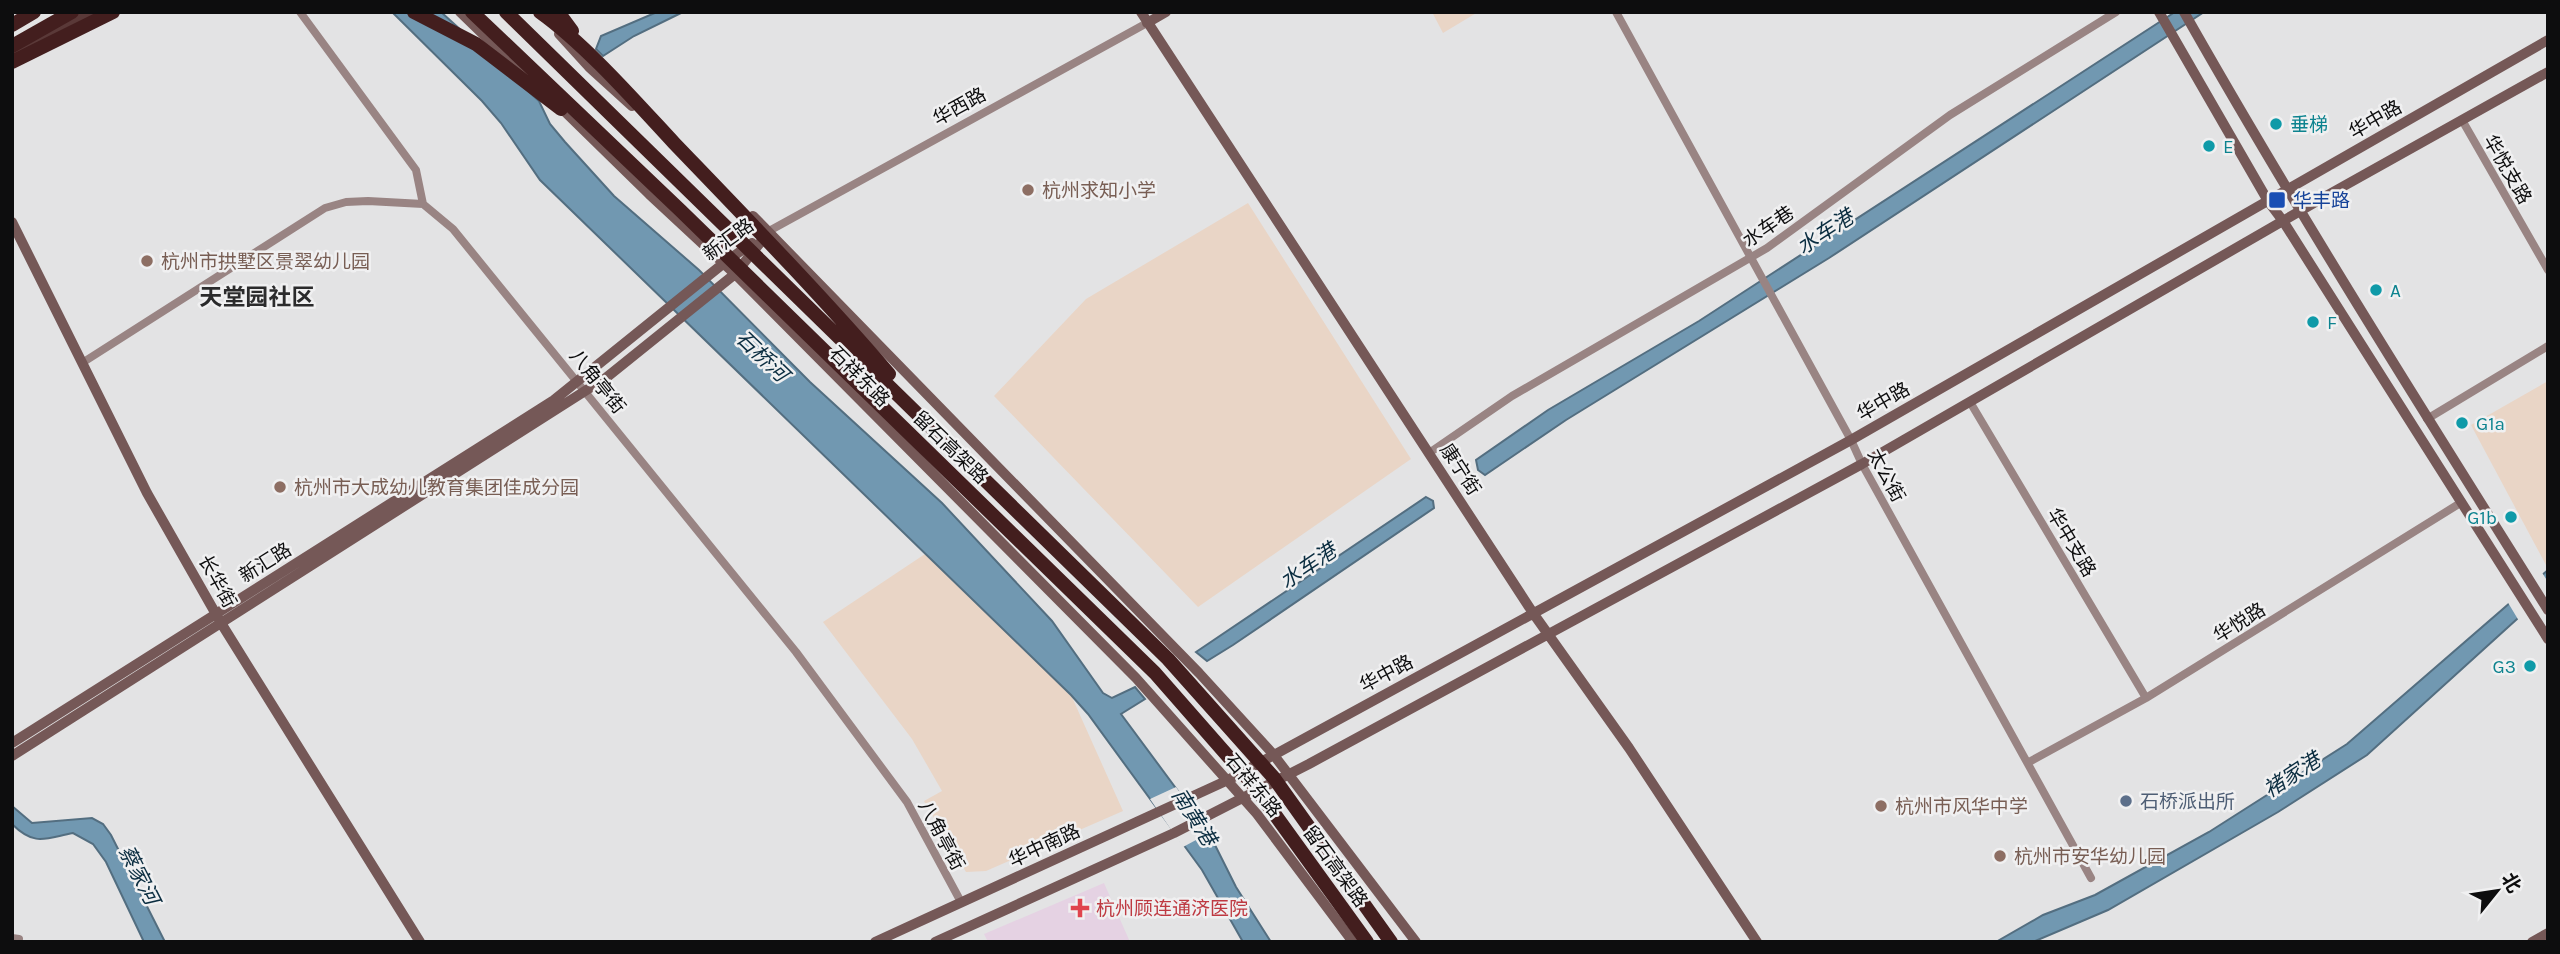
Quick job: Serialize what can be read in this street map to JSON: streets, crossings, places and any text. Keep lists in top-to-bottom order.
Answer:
{
  "streets": {
    "highway": ["留石高架路"],
    "main road": [
      "华西路",
      "华中路",
      "新汇路",
      "石祥东路",
      "康宁街",
      "长华街",
      "华中南路"
    ],
    "street": [
      "华悦支路",
      "水车巷",
      "八角亭街",
      "太公街",
      "华中支路",
      "华悦路"
    ]
  },
  "crossings": [
    ["华西路", "新汇路"],
    ["华西路", "石祥东路"],
    ["华西路", "康宁街"],
    ["华中路", "石祥东路"],
    ["华中路", "康宁街"],
    ["华中路", "太公街"],
    ["华中路", "华中南路"],
    ["水车巷", "康宁街"],
    ["水车巷", "太公街"],
    ["新汇路", "石祥东路"],
    ["新汇路", "八角亭街"],
    ["新汇路", "长华街"],
    ["石祥东路", "华中南路"],
    ["八角亭街", "华中南路"],
    ["太公街", "华悦路"],
    ["华中支路", "华悦路"]
  ],
  "districts": ["天堂园社区"],
  "water": [
    "水车港",
    "石桥河",
    "褚家港",
    "南黄港",
    "蔡家河"
  ],
  "places": {
    "other": [
      "垂梯",
      "E",
      "杭州求知小学",
      "杭州市拱墅区景翠幼儿园",
      "A",
      "F",
      "G1a",
      "杭州市大成幼儿教育集团佳成分园",
      "G1b",
      "G3",
      "石桥派出所",
      "杭州市风华中学",
      "杭州市安华幼儿园"
    ],
    "transit": ["华丰路"],
    "health": ["杭州顾连通济医院"]
  },
  "north": "top right"
}
